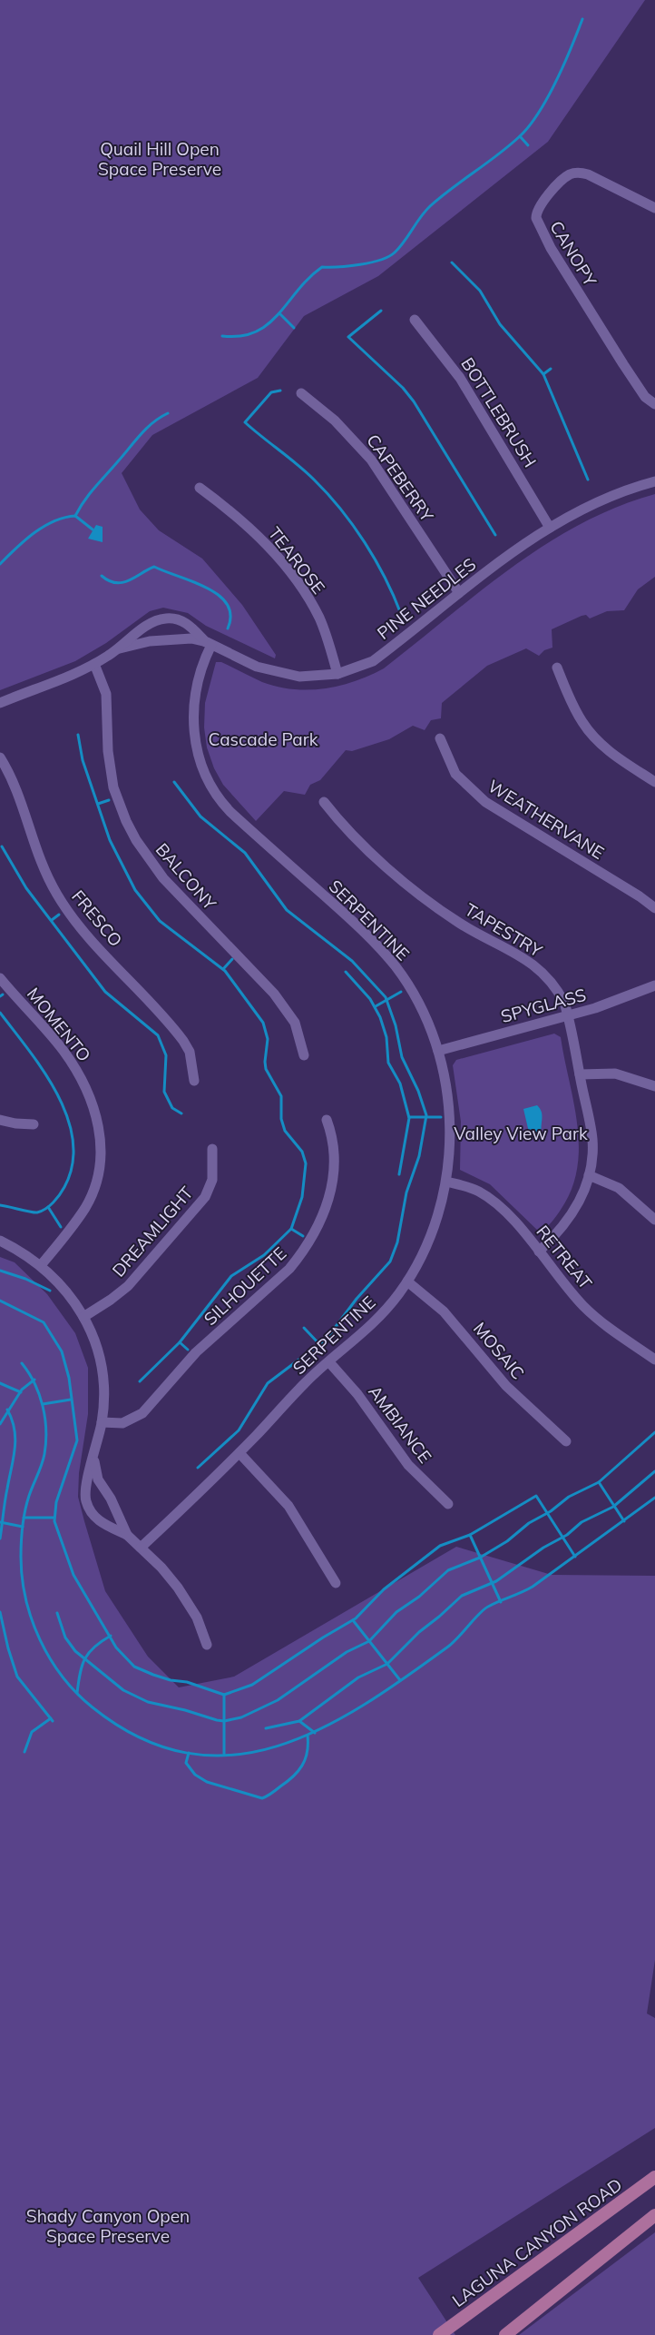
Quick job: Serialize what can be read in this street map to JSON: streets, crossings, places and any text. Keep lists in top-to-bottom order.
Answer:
{
  "streets": {
    "main road": ["LAGUNA CANYON ROAD"],
    "street": [
      "CANOPY",
      "BOTTLEBRUSH",
      "CAPEBERRY",
      "TEAROSE",
      "PINE NEEDLES",
      "WEATHERVANE",
      "BALCONY",
      "FRESCO",
      "SERPENTINE",
      "TAPESTRY",
      "SPYGLASS",
      "MOMENTO",
      "DREAMLIGHT",
      "RETREAT",
      "SILHOUETTE",
      "MOSAIC",
      "AMBIANCE"
    ]
  },
  "crossings": [
    ["BOTTLEBRUSH", "PINE NEEDLES"],
    ["CAPEBERRY", "PINE NEEDLES"],
    ["TEAROSE", "PINE NEEDLES"],
    ["PINE NEEDLES", "BALCONY"],
    ["PINE NEEDLES", "SERPENTINE"],
    ["SERPENTINE", "SPYGLASS"],
    ["SERPENTINE", "RETREAT"],
    ["SERPENTINE", "MOSAIC"],
    ["SERPENTINE", "AMBIANCE"],
    ["TAPESTRY", "SPYGLASS"],
    ["TAPESTRY", "RETREAT"]
  ],
  "parks": [
    "Quail Hill Open Space Preserve",
    "Cascade Park",
    "Valley View Park",
    "Shady Canyon Open Space Preserve"
  ]
}
